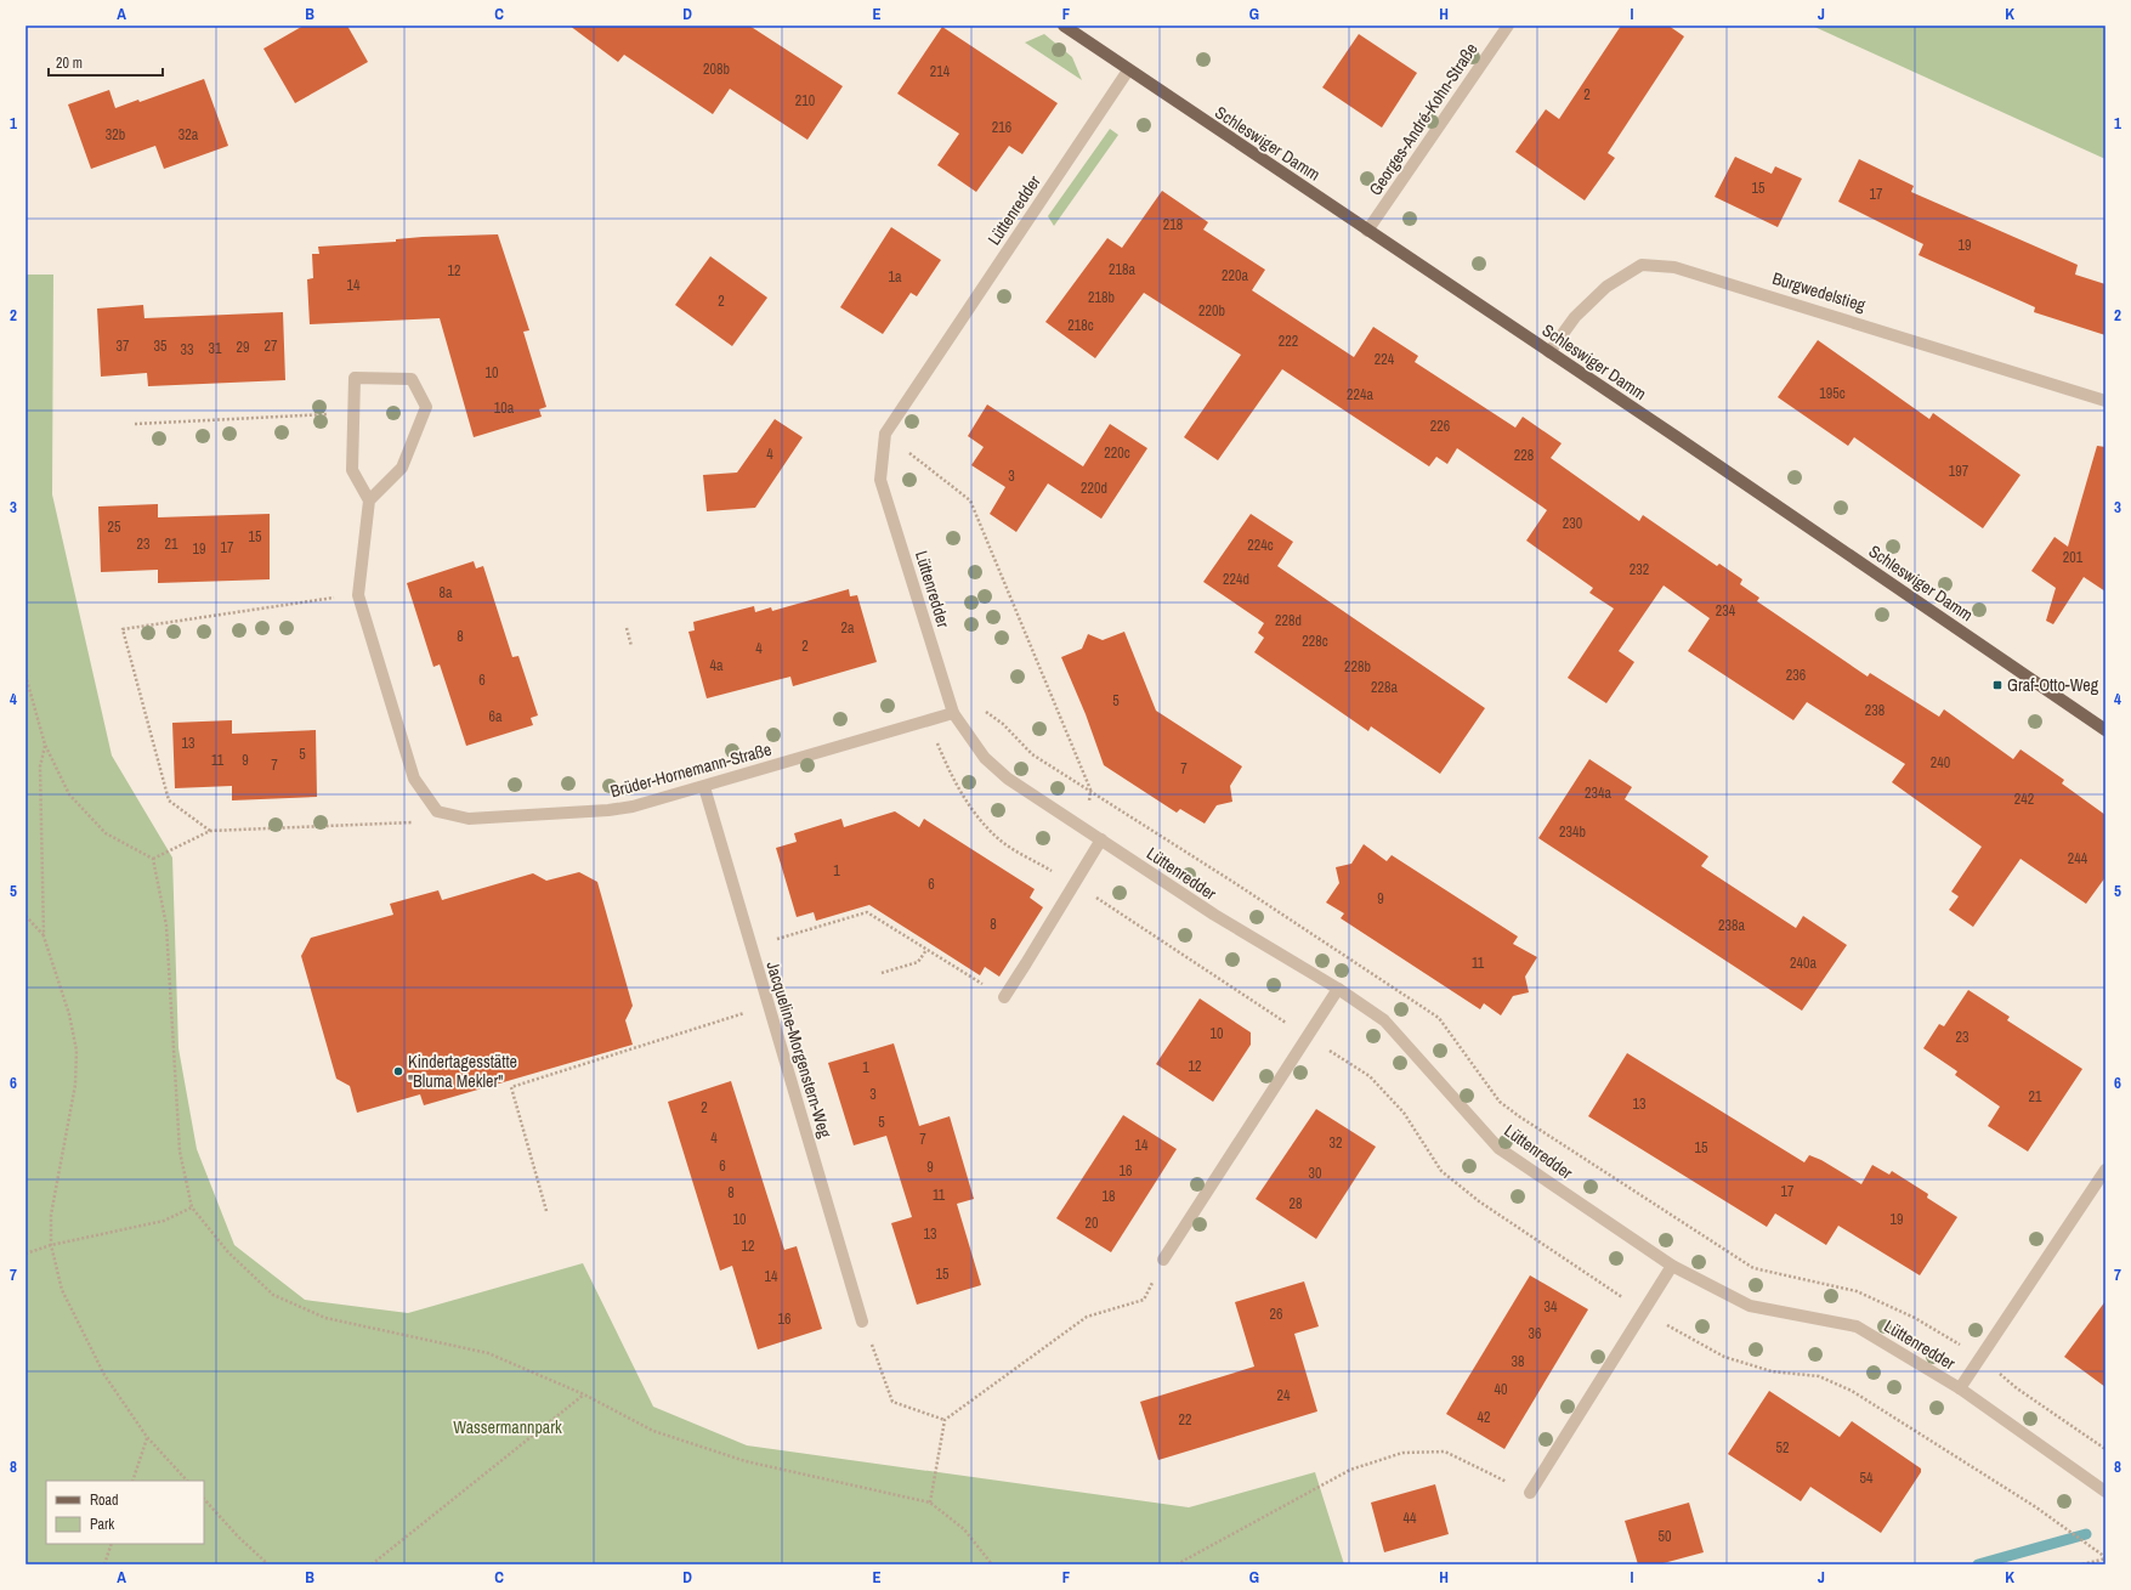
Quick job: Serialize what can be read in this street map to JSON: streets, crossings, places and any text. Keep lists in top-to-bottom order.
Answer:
{
  "streets": {
    "main road": ["Schleswiger Damm"],
    "street": [
      "Georges-André-Kohn-Straße",
      "Lüttenredder",
      "Burgwedelstieg",
      "Brüder-Hornemann-Straße",
      "Jacqueline-Morgenstern-Weg"
    ]
  },
  "crossings": [
    ["Georges-André-Kohn-Straße", "Schleswiger Damm"],
    ["Schleswiger Damm", "Lüttenredder"],
    ["Schleswiger Damm", "Burgwedelstieg"],
    ["Lüttenredder", "Brüder-Hornemann-Straße"],
    ["Brüder-Hornemann-Straße", "Jacqueline-Morgenstern-Weg"]
  ],
  "parks": ["Wassermannpark"],
  "places": {
    "transit": ["Graf-Otto-Weg"],
    "other": ["Kindertagesstätte \"Bluma Mekler\""]
  },
  "house_numbers": [
    "208b",
    "214",
    "2",
    "210",
    "216",
    "32b",
    "32a",
    "15",
    "17",
    "218",
    "19",
    "218a",
    "12",
    "220a",
    "1a",
    "14",
    "218b",
    "2",
    "220b",
    "218c",
    "222",
    "37",
    "35",
    "27",
    "29",
    "31",
    "33",
    "224",
    "10",
    "195c",
    "224a",
    "10a",
    "226",
    "220c",
    "4",
    "228",
    "197",
    "3",
    "220d",
    "230",
    "25",
    "15",
    "23",
    "21",
    "224c",
    "17",
    "19",
    "201",
    "232",
    "224d",
    "8a",
    "234",
    "228d",
    "2a",
    "8",
    "228c",
    "2",
    "4",
    "4a",
    "228b",
    "236",
    "6",
    "228a",
    "5",
    "238",
    "6a",
    "13",
    "5",
    "11",
    "9",
    "240",
    "7",
    "7",
    "234a",
    "242",
    "234b",
    "244",
    "1",
    "6",
    "9",
    "8",
    "238a",
    "11",
    "240a",
    "10",
    "23",
    "12",
    "1",
    "3",
    "21",
    "13",
    "2",
    "5",
    "4",
    "7",
    "32",
    "14",
    "15",
    "6",
    "9",
    "16",
    "30",
    "17",
    "8",
    "11",
    "18",
    "28",
    "10",
    "19",
    "20",
    "13",
    "12",
    "15",
    "14",
    "34",
    "26",
    "16",
    "36",
    "38",
    "40",
    "24",
    "42",
    "22",
    "52",
    "54",
    "44",
    "50"
  ],
  "legend": ["Road", "Park"],
  "scale_bar": "20 m",
  "grid": {
    "columns": [
      "A",
      "B",
      "C",
      "D",
      "E",
      "F",
      "G",
      "H",
      "I",
      "J",
      "K"
    ],
    "rows": [
      "1",
      "2",
      "3",
      "4",
      "5",
      "6",
      "7",
      "8"
    ]
  }
}
